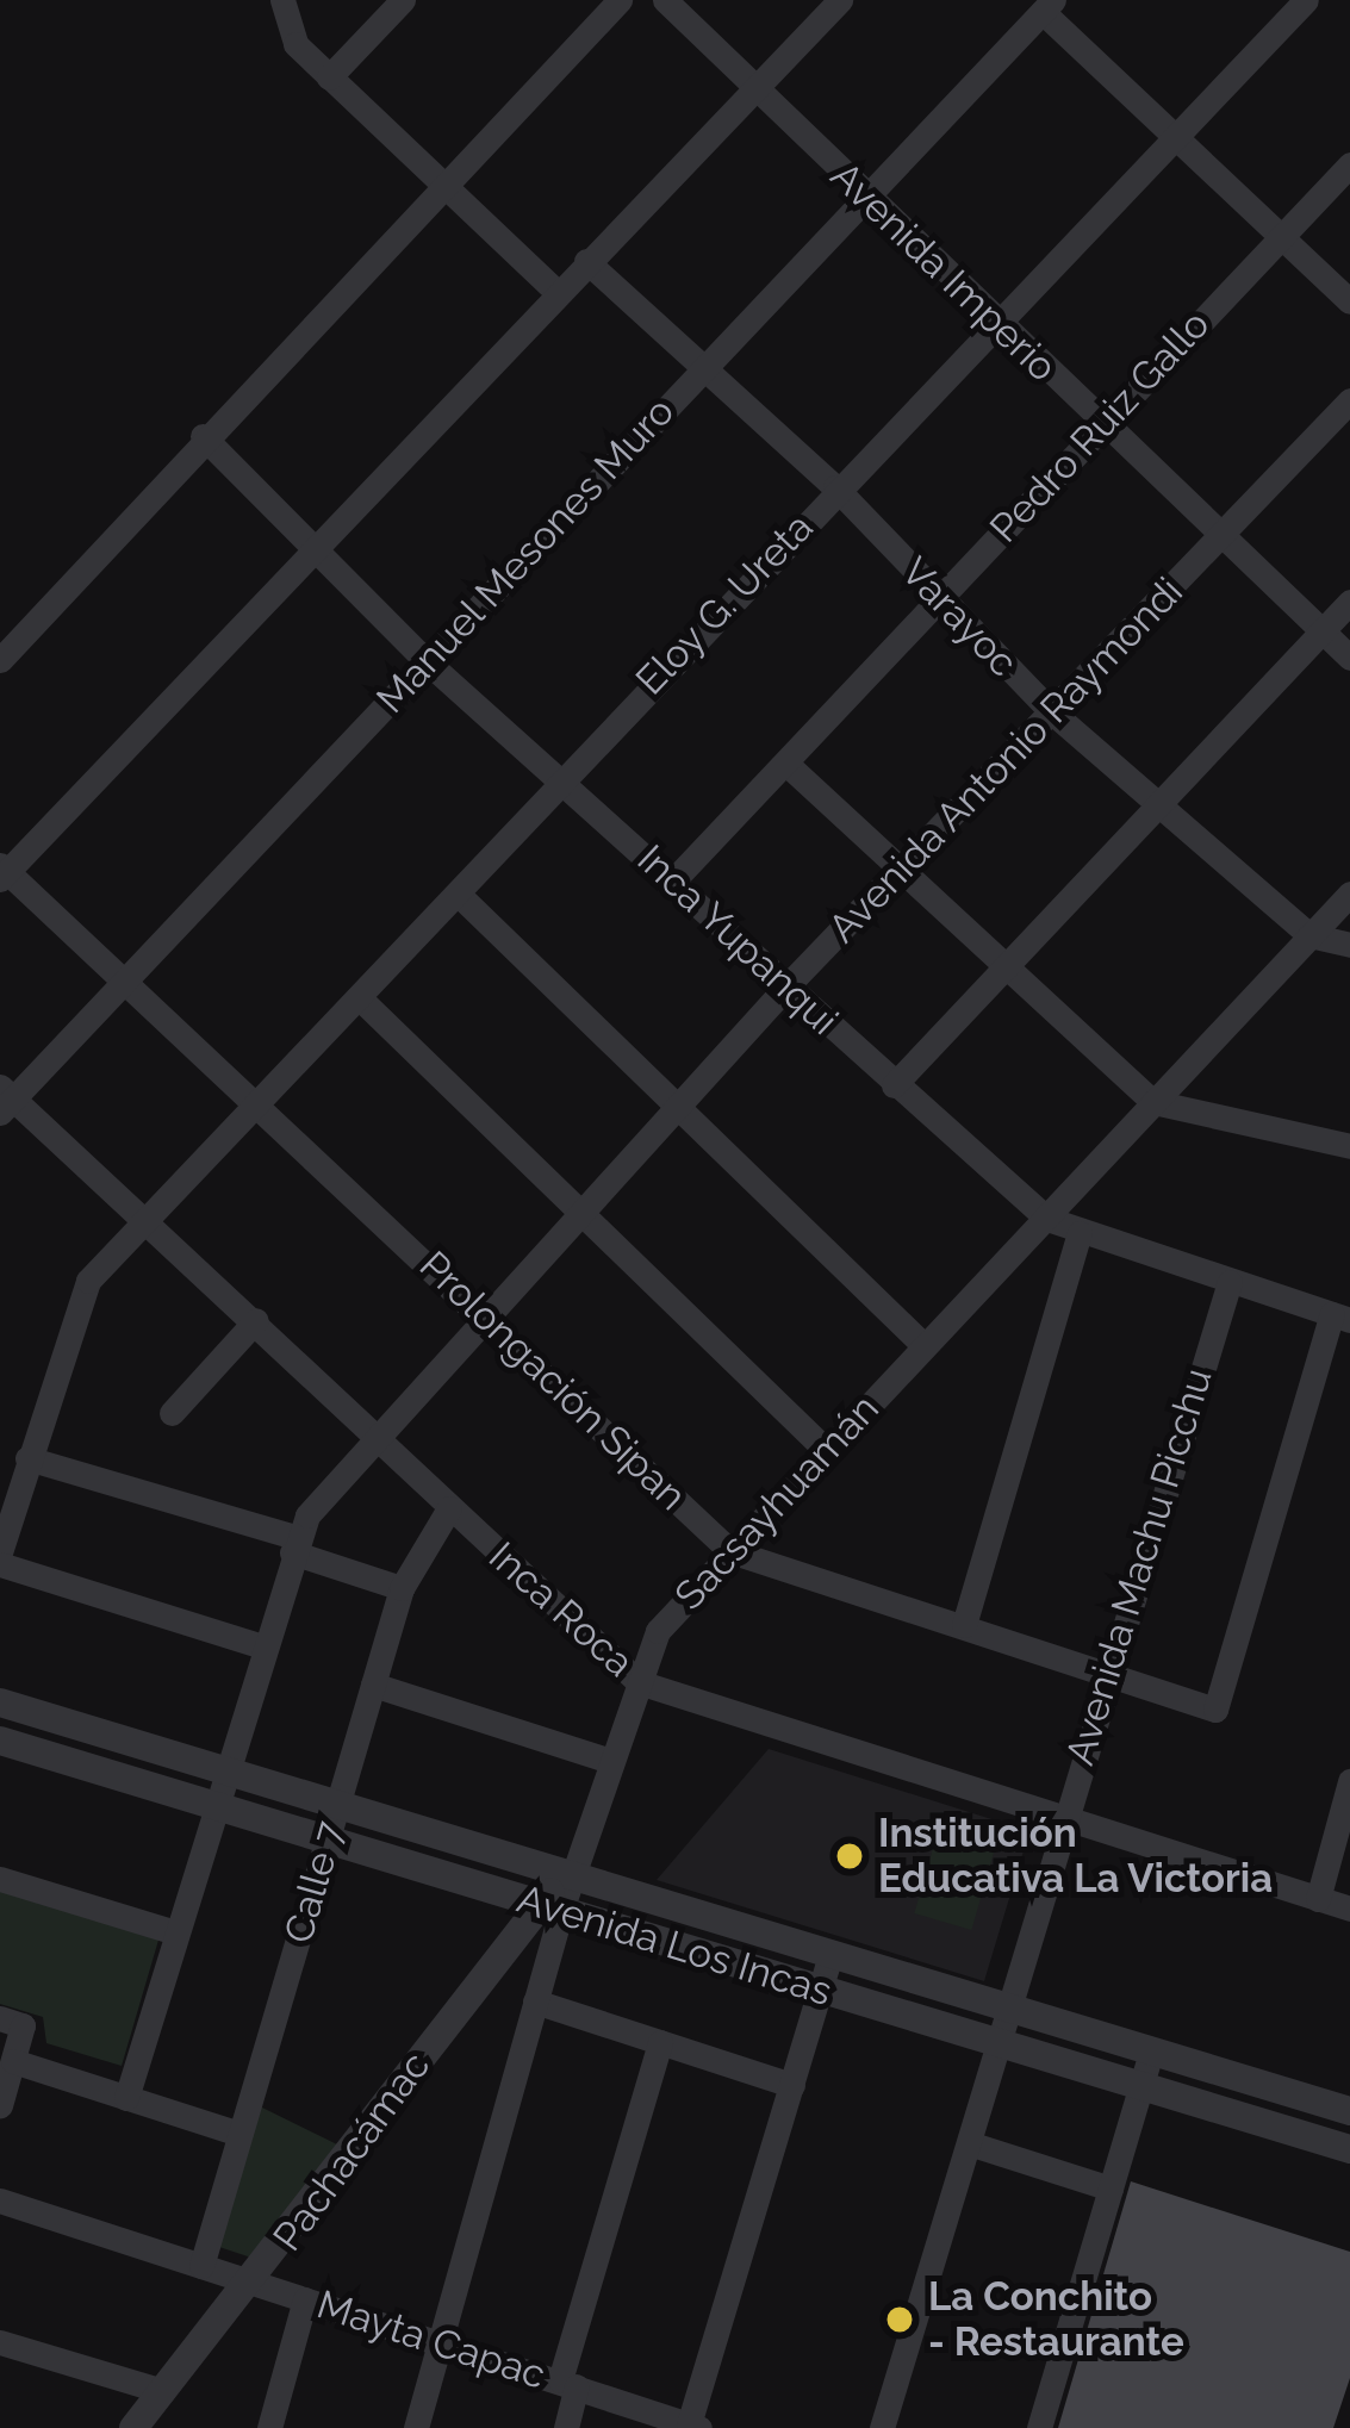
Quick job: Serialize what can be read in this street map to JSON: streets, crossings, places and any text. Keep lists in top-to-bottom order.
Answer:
{
  "streets": {
    "street": [
      "Avenida Imperio",
      "Pedro Ruiz Gallo",
      "Manuel Mesones Muro",
      "Eloy G. Ureta",
      "Varayoc",
      "Avenida Antonio Raymondi",
      "Inca Yupanqui",
      "Prolongación Sipan",
      "Sacsayhuamán",
      "Avenida Machu Picchu",
      "Inca Roca",
      "Calle 7",
      "Avenida Los Incas",
      "Pachacámac",
      "Mayta Capac"
    ]
  },
  "crossings": [
    ["Avenida Imperio", "Pedro Ruiz Gallo"],
    ["Avenida Imperio", "Manuel Mesones Muro"],
    ["Avenida Imperio", "Eloy G. Ureta"],
    ["Avenida Imperio", "Avenida Antonio Raymondi"],
    ["Pedro Ruiz Gallo", "Varayoc"],
    ["Pedro Ruiz Gallo", "Inca Yupanqui"],
    ["Manuel Mesones Muro", "Varayoc"],
    ["Manuel Mesones Muro", "Inca Yupanqui"],
    ["Manuel Mesones Muro", "Prolongación Sipan"],
    ["Manuel Mesones Muro", "Inca Roca"],
    ["Eloy G. Ureta", "Varayoc"],
    ["Eloy G. Ureta", "Inca Yupanqui"],
    ["Eloy G. Ureta", "Prolongación Sipan"],
    ["Eloy G. Ureta", "Inca Roca"],
    ["Varayoc", "Avenida Antonio Raymondi"],
    ["Varayoc", "Sacsayhuamán"],
    ["Avenida Antonio Raymondi", "Inca Yupanqui"],
    ["Avenida Antonio Raymondi", "Prolongación Sipan"],
    ["Avenida Antonio Raymondi", "Inca Roca"],
    ["Avenida Antonio Raymondi", "Avenida Los Incas"],
    ["Inca Yupanqui", "Prolongación Sipan"],
    ["Inca Yupanqui", "Sacsayhuamán"],
    ["Inca Yupanqui", "Avenida Machu Picchu"],
    ["Prolongación Sipan", "Sacsayhuamán"],
    ["Prolongación Sipan", "Avenida Machu Picchu"],
    ["Sacsayhuamán", "Inca Roca"],
    ["Sacsayhuamán", "Avenida Los Incas"],
    ["Sacsayhuamán", "Pachacámac"],
    ["Avenida Machu Picchu", "Inca Roca"],
    ["Avenida Machu Picchu", "Avenida Los Incas"],
    ["Inca Roca", "Calle 7"],
    ["Calle 7", "Avenida Los Incas"],
    ["Calle 7", "Mayta Capac"],
    ["Avenida Los Incas", "Pachacámac"],
    ["Pachacámac", "Mayta Capac"]
  ],
  "places": ["Institución Educativa La Victoria", "La Conchito - Restaurante"]
}
